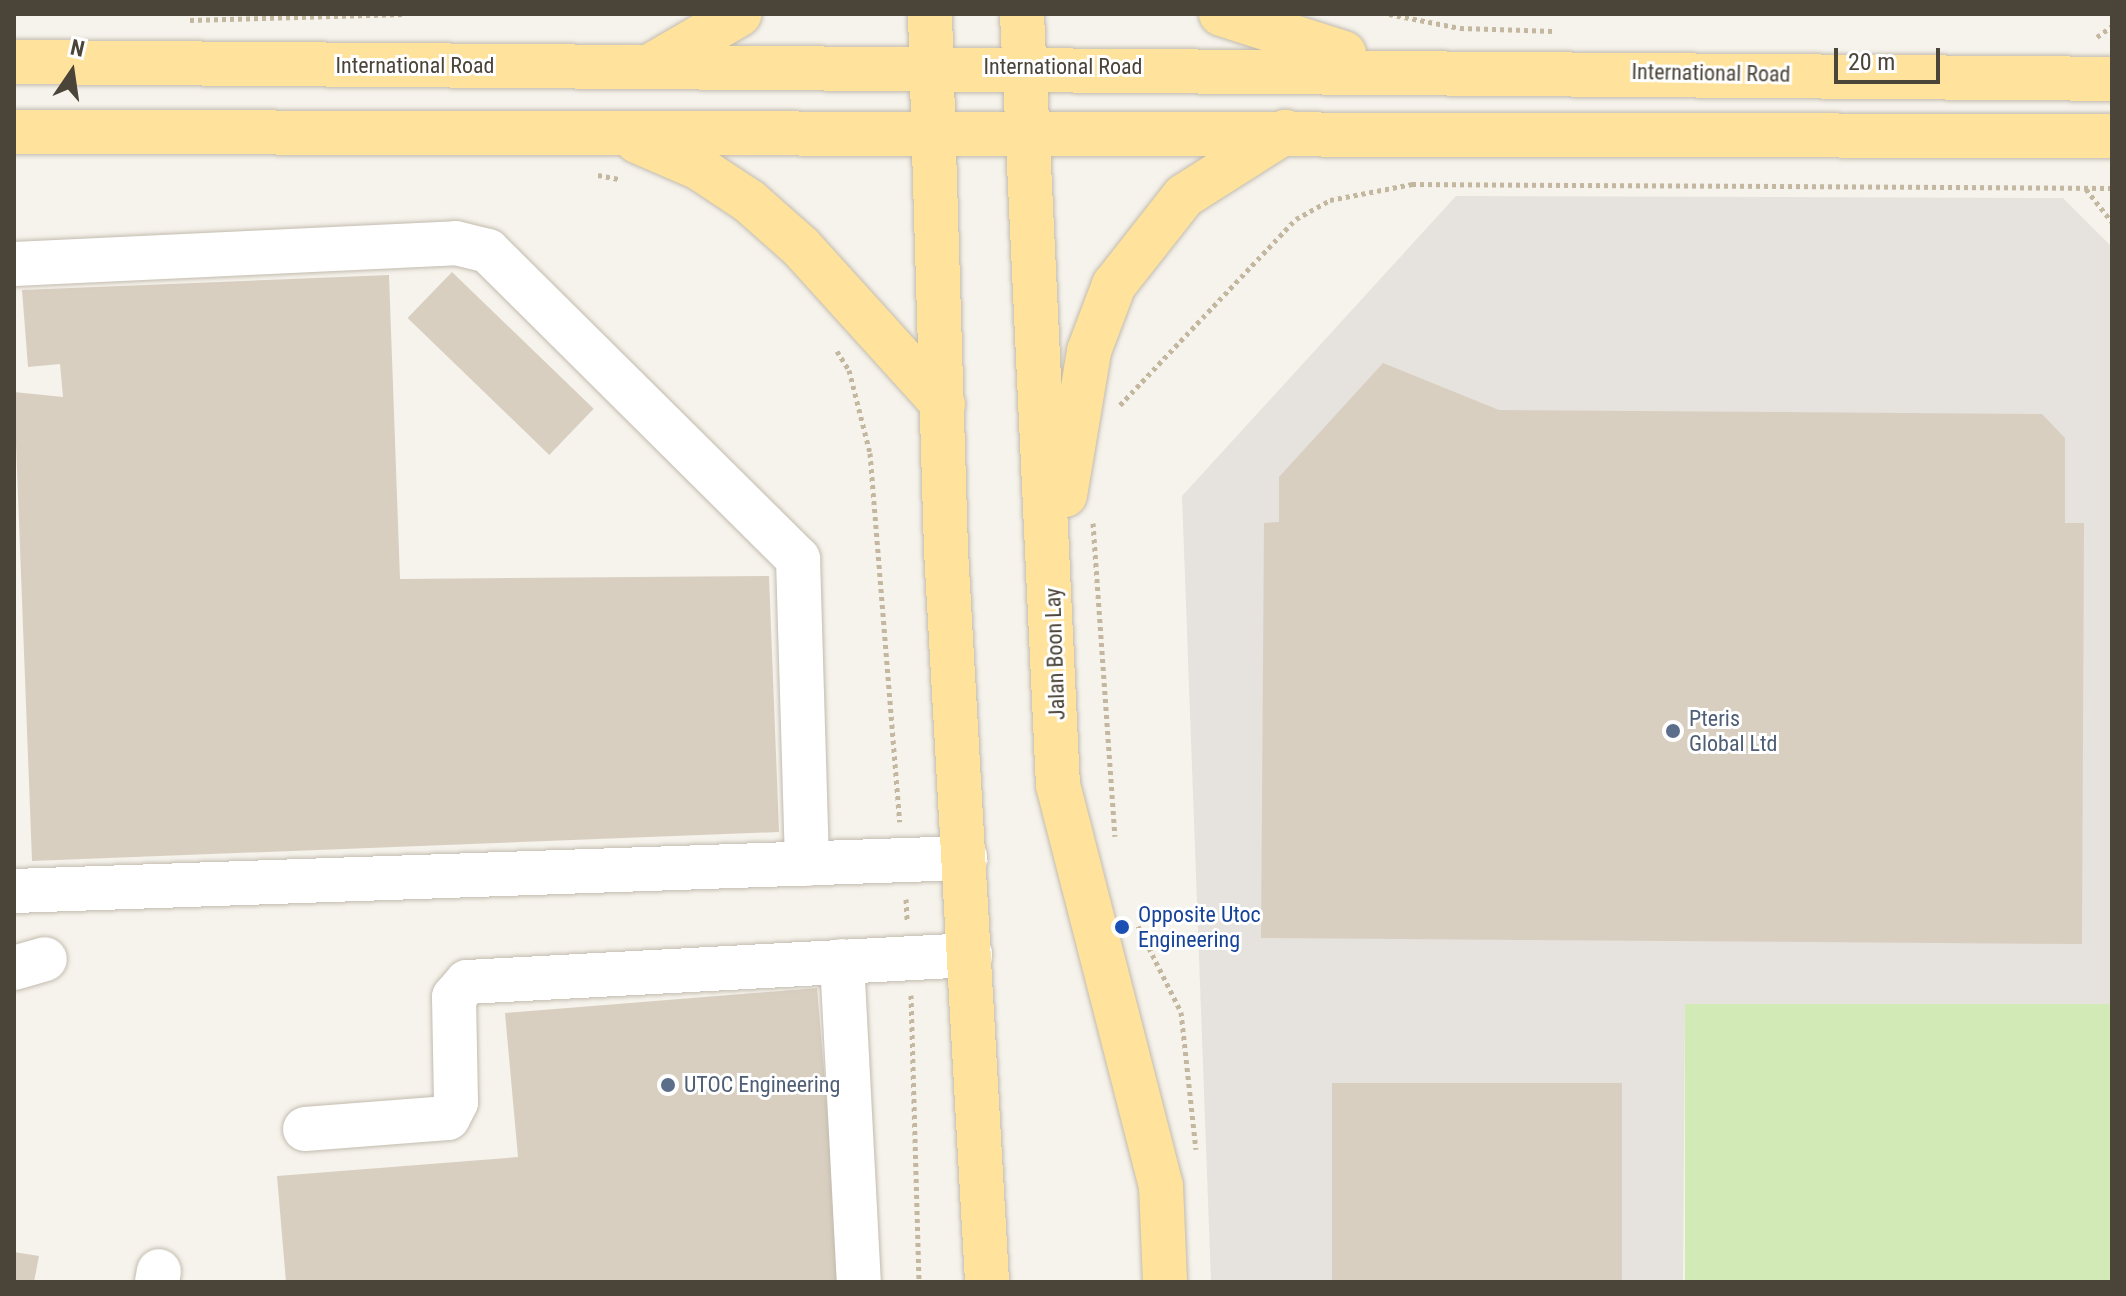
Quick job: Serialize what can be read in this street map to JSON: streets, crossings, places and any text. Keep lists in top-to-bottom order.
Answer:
{
  "streets": {
    "main road": ["International Road", "Jalan Boon Lay"]
  },
  "crossings": [
    ["International Road", "Jalan Boon Lay"]
  ],
  "places": ["Pteris Global Ltd", "Opposite Utoc Engineering", "UTOC Engineering"],
  "scale_bar": "20 m",
  "north": "top"
}
